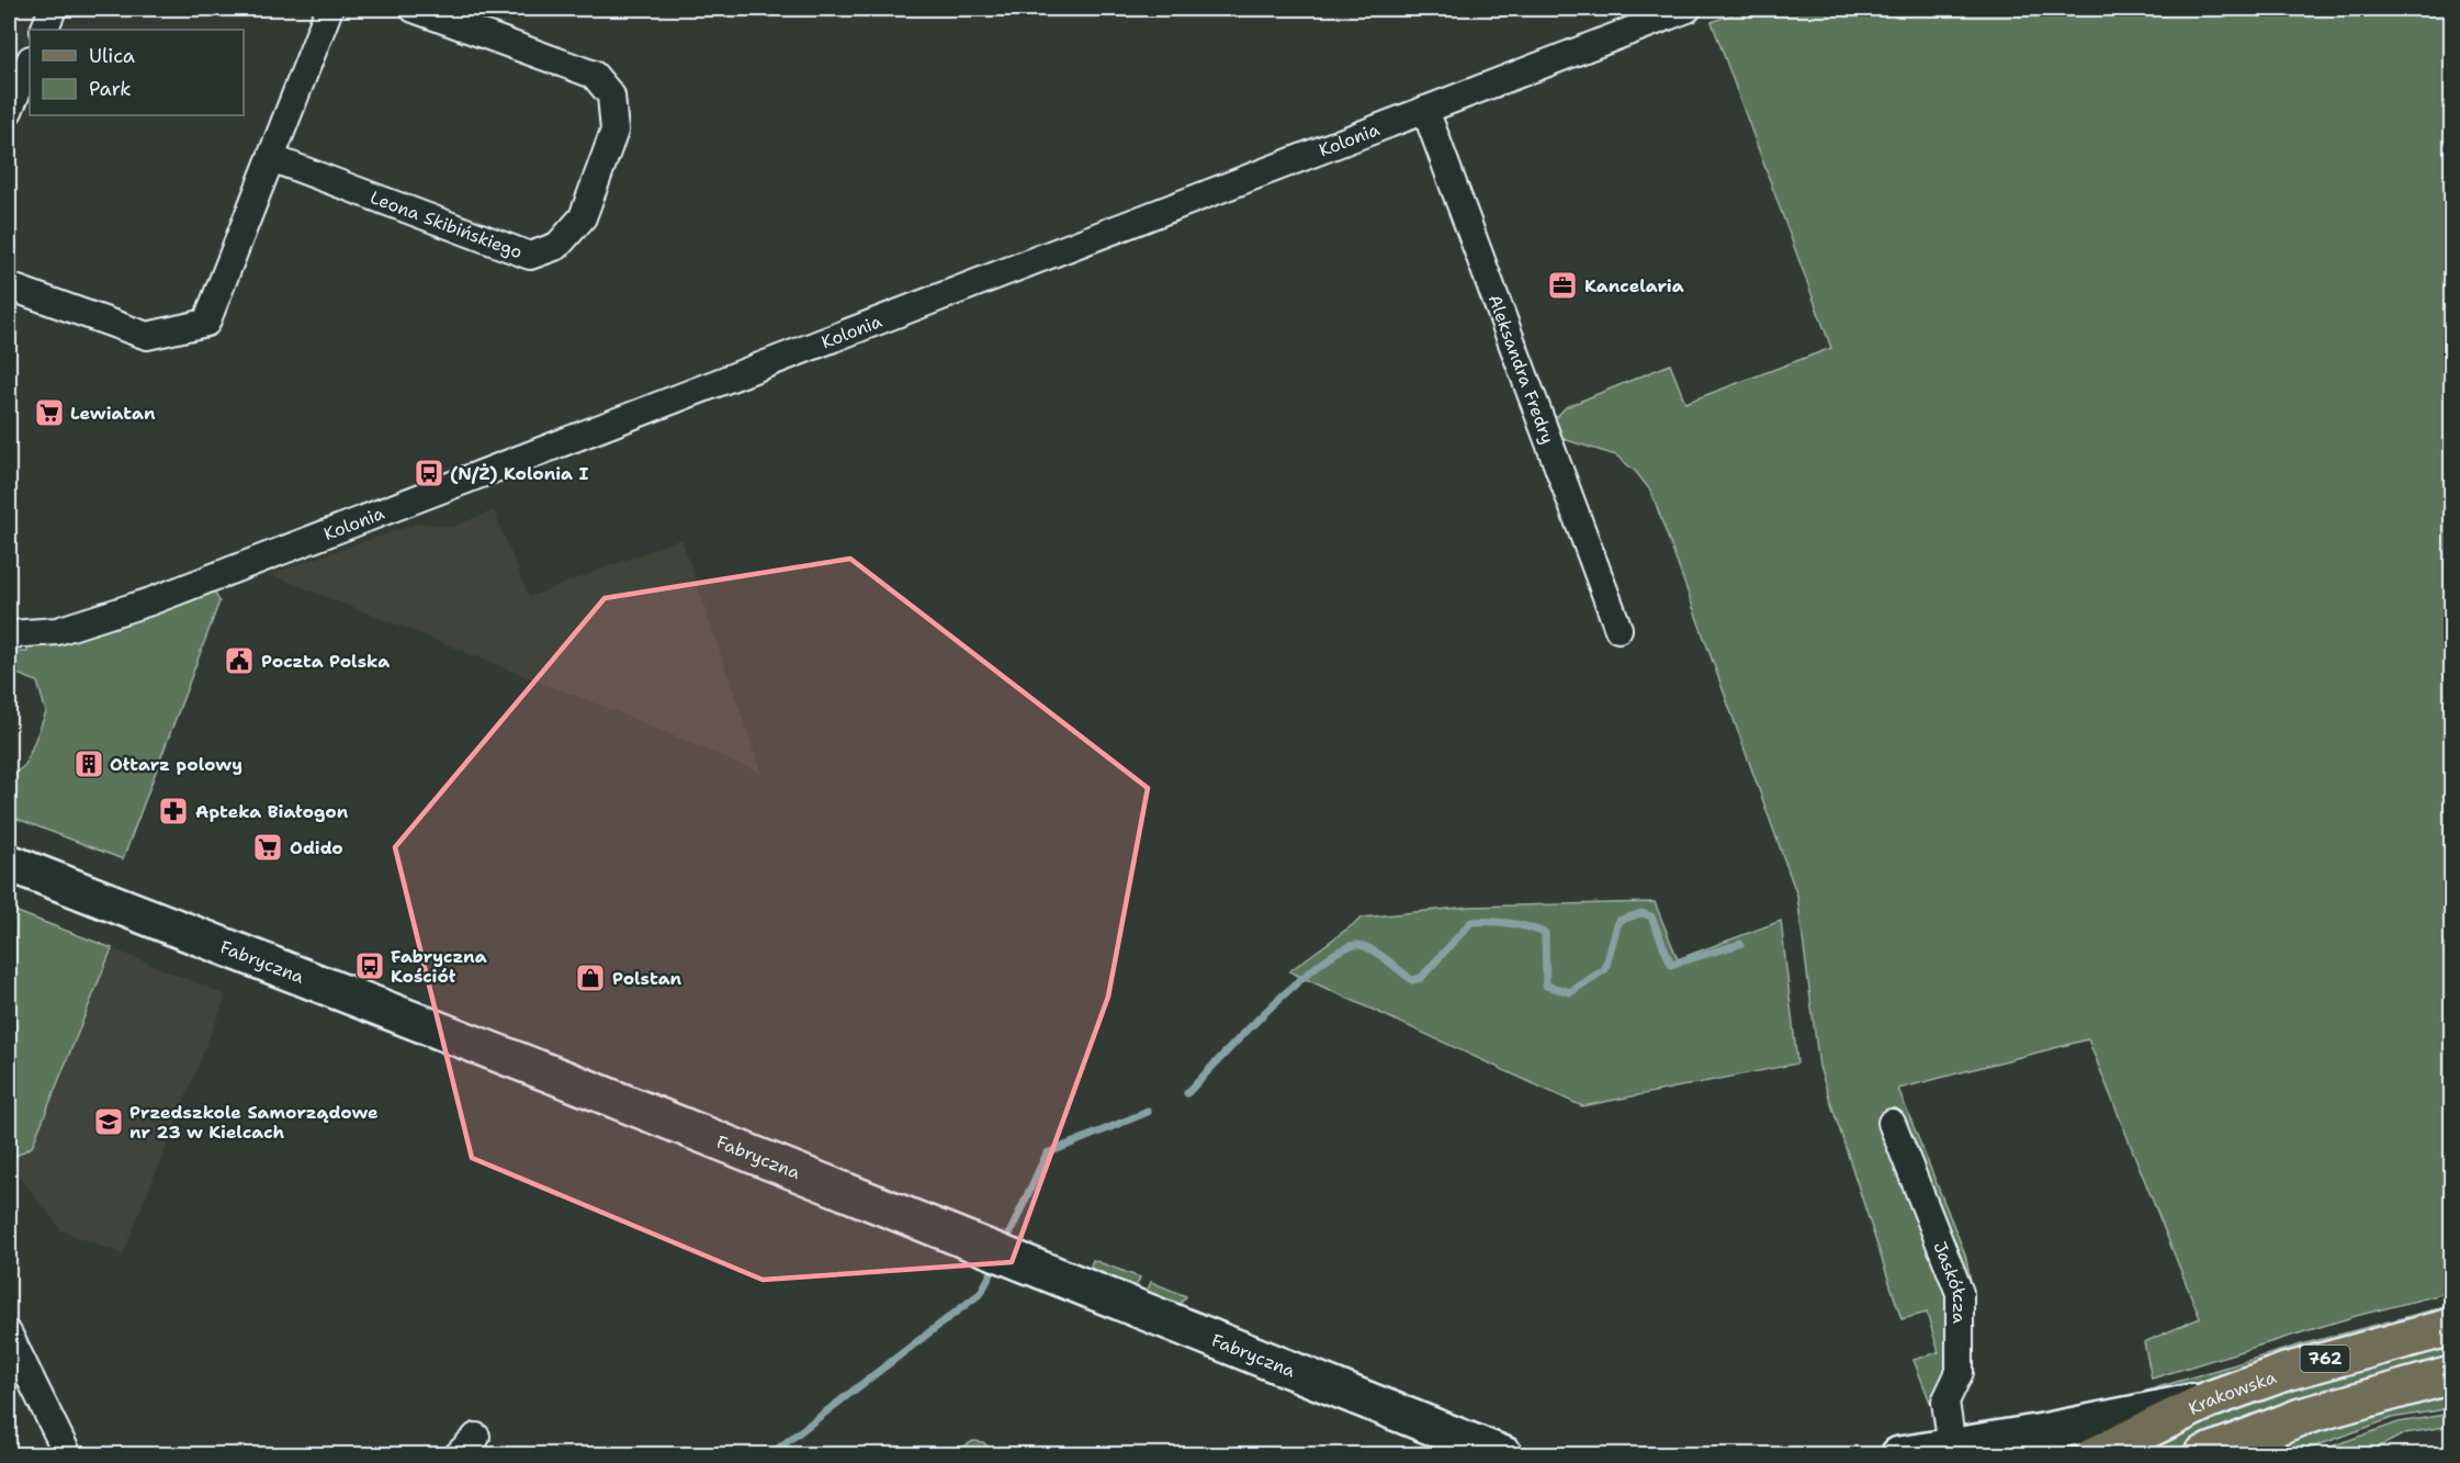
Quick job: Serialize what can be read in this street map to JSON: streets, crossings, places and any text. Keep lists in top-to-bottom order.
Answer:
{
  "streets": {
    "main road": ["Fabryczna", "762", "Krakowska"],
    "street": [
      "Kolonia",
      "Leona Skibińskiego",
      "Aleksandra Fredry",
      "Jaskółcza"
    ]
  },
  "crossings": [
    ["Kolonia", "Aleksandra Fredry"]
  ],
  "places": {
    "office": ["Kancelaria"],
    "supermarket": ["Lewiatan", "Odido"],
    "bus stop": ["(N/Ż) Kolonia I", "Fabryczna Kościół"],
    "public building": ["Poczta Polska"],
    "building": ["Ołtarz polowy"],
    "pharmacy": ["Apteka Białogon"],
    "shop": ["Polstan"],
    "school or university": ["Przedszkole Samorządowe nr 23 w Kielcach"]
  },
  "legend": ["Ulica", "Park"]
}
